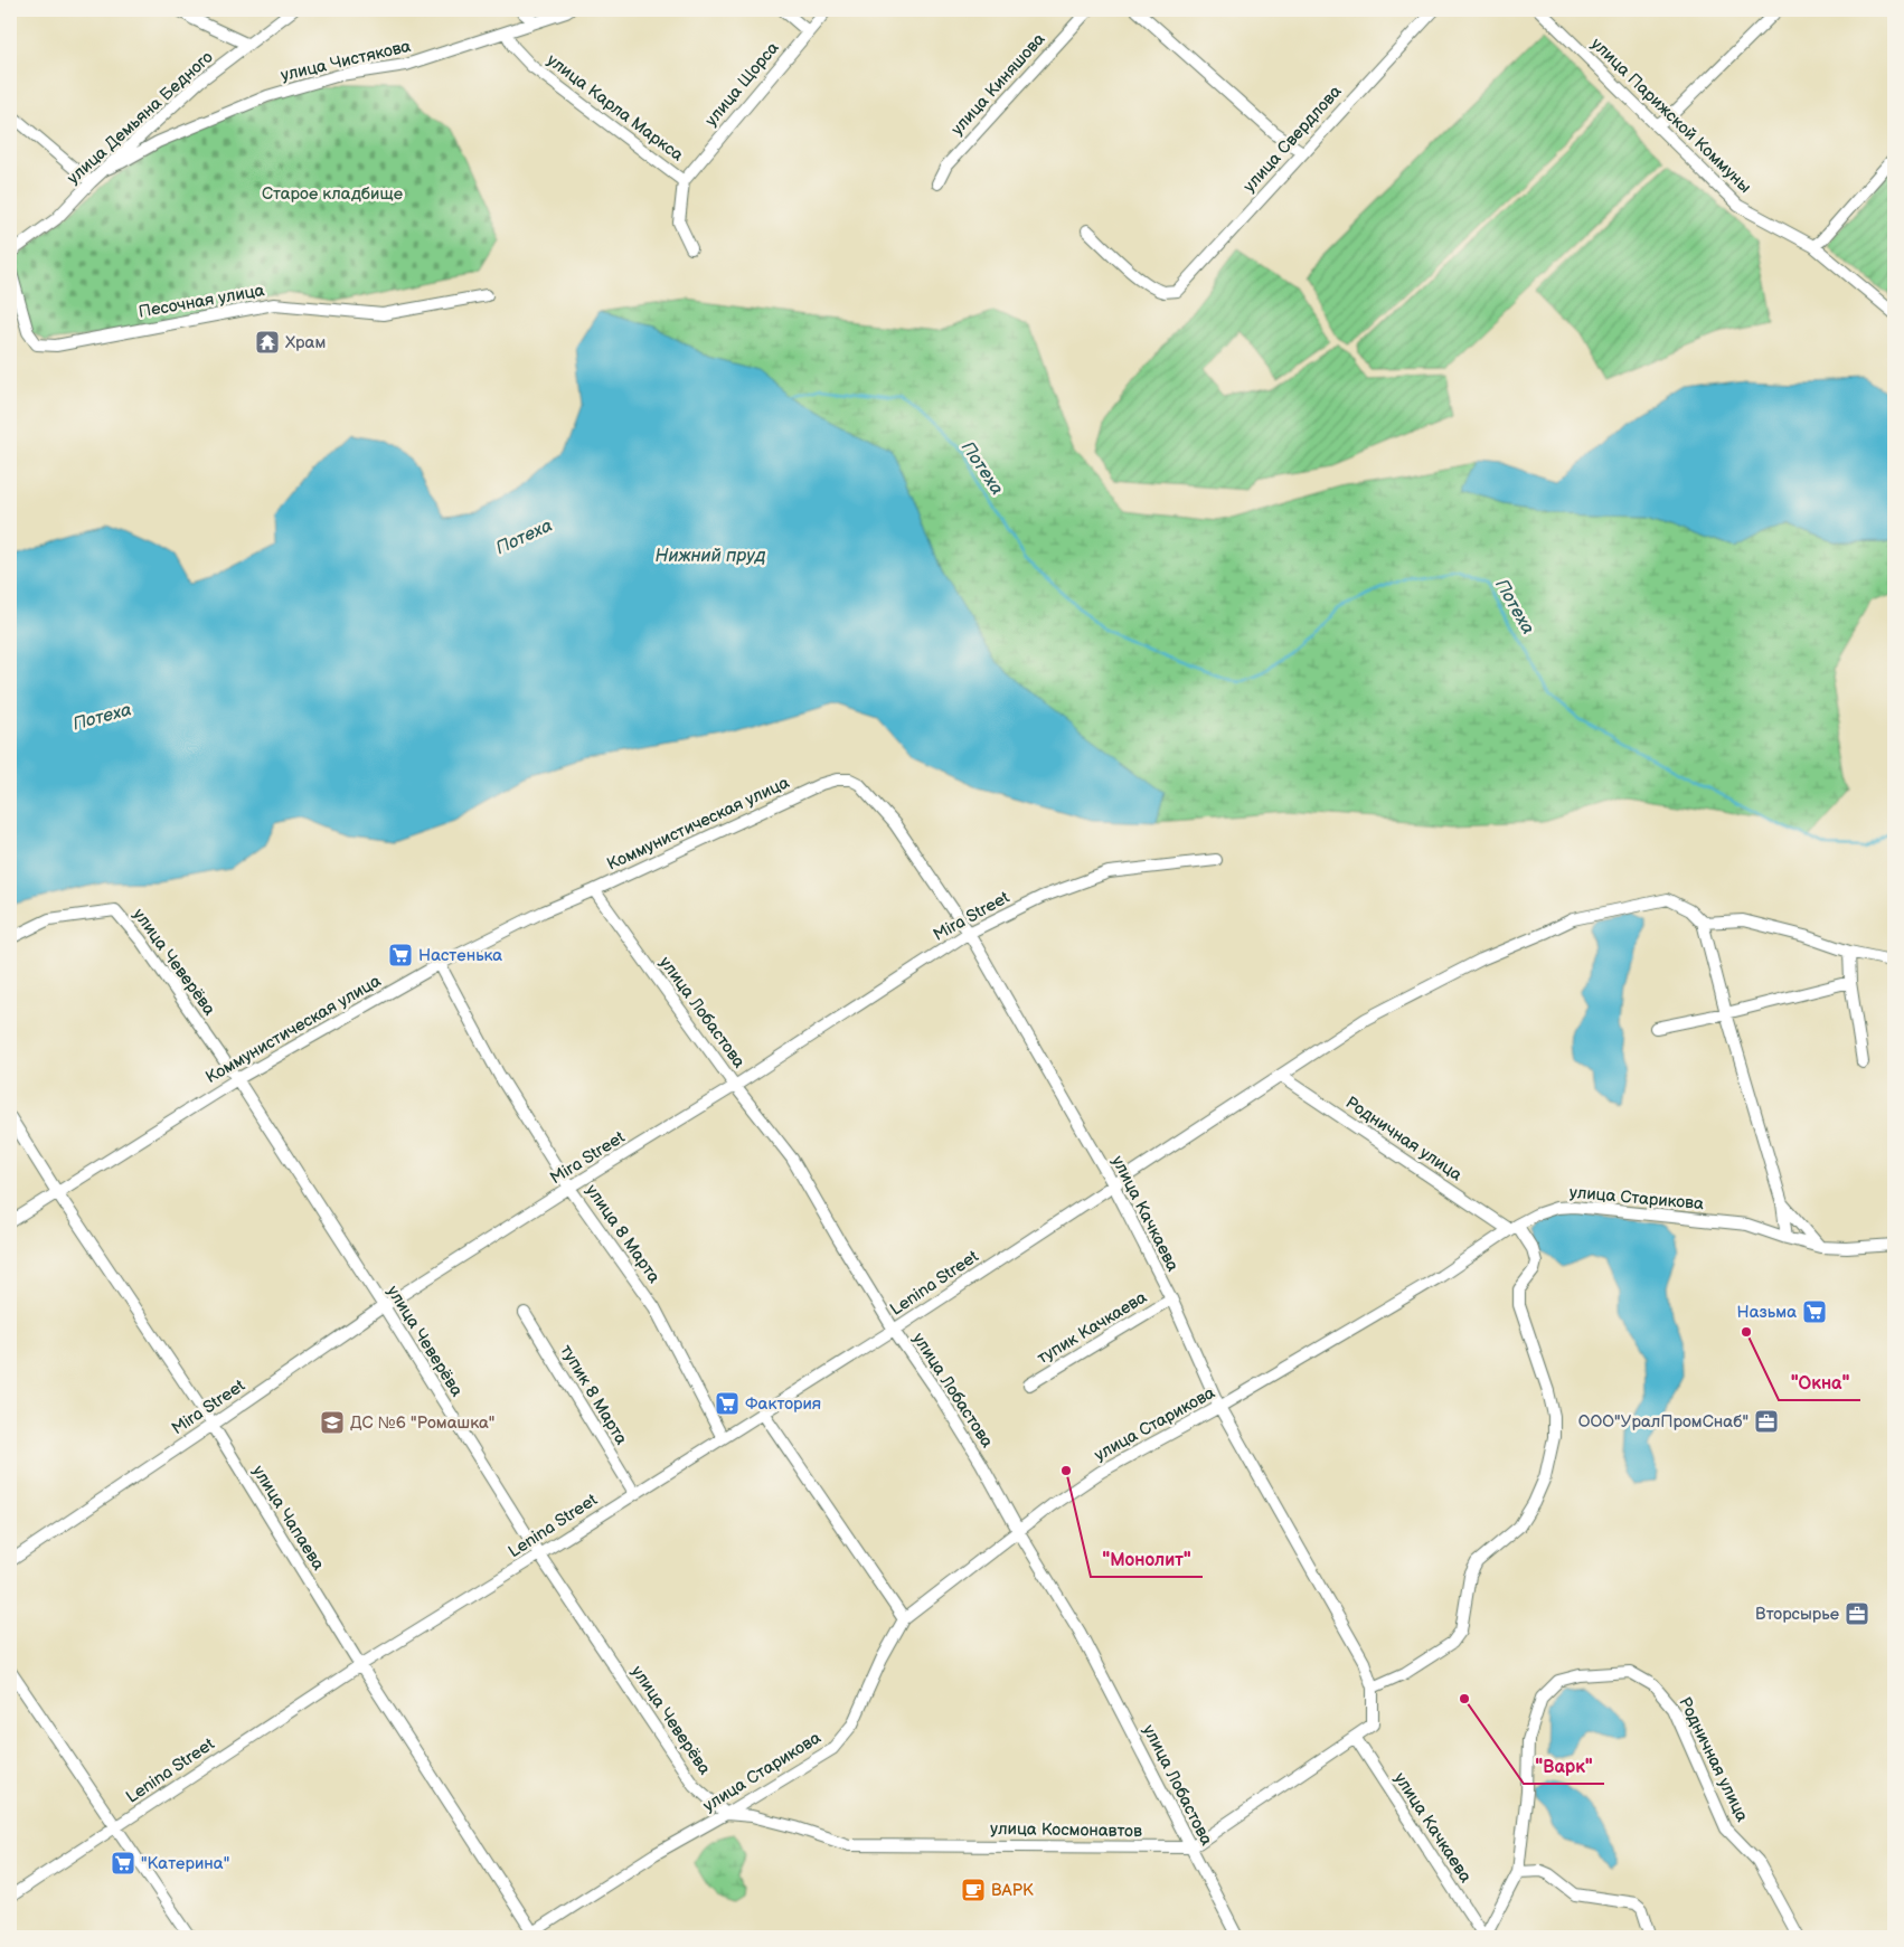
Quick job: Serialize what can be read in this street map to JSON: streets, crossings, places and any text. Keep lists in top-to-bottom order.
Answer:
{
  "streets": {
    "street": [
      "улица Чистякова",
      "улица Щорса",
      "улица Киняшова",
      "улица Карла Маркса",
      "улица Парижской Коммуны",
      "улица Демьяна Бедного",
      "улица Свердлова",
      "Песочная улица",
      "Коммунистическая улица",
      "Mira Street",
      "улица Чеверёва",
      "улица Лобастова",
      "Родничная улица",
      "улица Старикова",
      "улица Качкаева",
      "улица 8 Марта",
      "Lenina Street",
      "тупик Качкаева",
      "тупик 8 Марта",
      "улица Чапаева",
      "улица Космонавтов"
    ]
  },
  "crossings": [
    ["улица Чистякова", "улица Карла Маркса"],
    ["улица Чистякова", "улица Демьяна Бедного"],
    ["улица Щорса", "улица Карла Маркса"],
    ["Коммунистическая улица", "улица Чеверёва"],
    ["Коммунистическая улица", "улица Лобастова"],
    ["Коммунистическая улица", "улица Качкаева"],
    ["Коммунистическая улица", "улица 8 Марта"],
    ["Коммунистическая улица", "улица Чапаева"],
    ["Mira Street", "улица Чеверёва"],
    ["Mira Street", "улица Лобастова"],
    ["Mira Street", "улица Качкаева"],
    ["Mira Street", "улица 8 Марта"],
    ["Mira Street", "улица Чапаева"],
    ["улица Чеверёва", "улица Старикова"],
    ["улица Чеверёва", "Lenina Street"],
    ["улица Чеверёва", "улица Космонавтов"],
    ["улица Лобастова", "улица Старикова"],
    ["улица Лобастова", "Lenina Street"],
    ["улица Лобастова", "улица Космонавтов"],
    ["Родничная улица", "улица Старикова"],
    ["Родничная улица", "улица Качкаева"],
    ["Родничная улица", "Lenina Street"],
    ["улица Старикова", "улица Качкаева"],
    ["улица Старикова", "улица Чапаева"],
    ["улица Старикова", "улица Космонавтов"],
    ["улица Качкаева", "Lenina Street"],
    ["улица Качкаева", "тупик Качкаева"],
    ["улица 8 Марта", "Lenina Street"],
    ["Lenina Street", "тупик 8 Марта"],
    ["Lenina Street", "улица Чапаева"]
  ],
  "water": ["Потеха", "Нижний пруд"],
  "parks": ["Старое кладбище"],
  "places": {
    "temple": ["Храм"],
    "supermarket": [
      "Настенька",
      "Назьма",
      "Фактория",
      "\"Катерина\""
    ],
    "other": ["\"Окна\"", "\"Монолит\"", "\"Варк\""],
    "office": ["ООО\"УралПромСнаб\"", "Вторсырье"],
    "school or university": ["ДС №6 \"Ромашка\""],
    "cafe": ["ВАРК"]
  }
}
